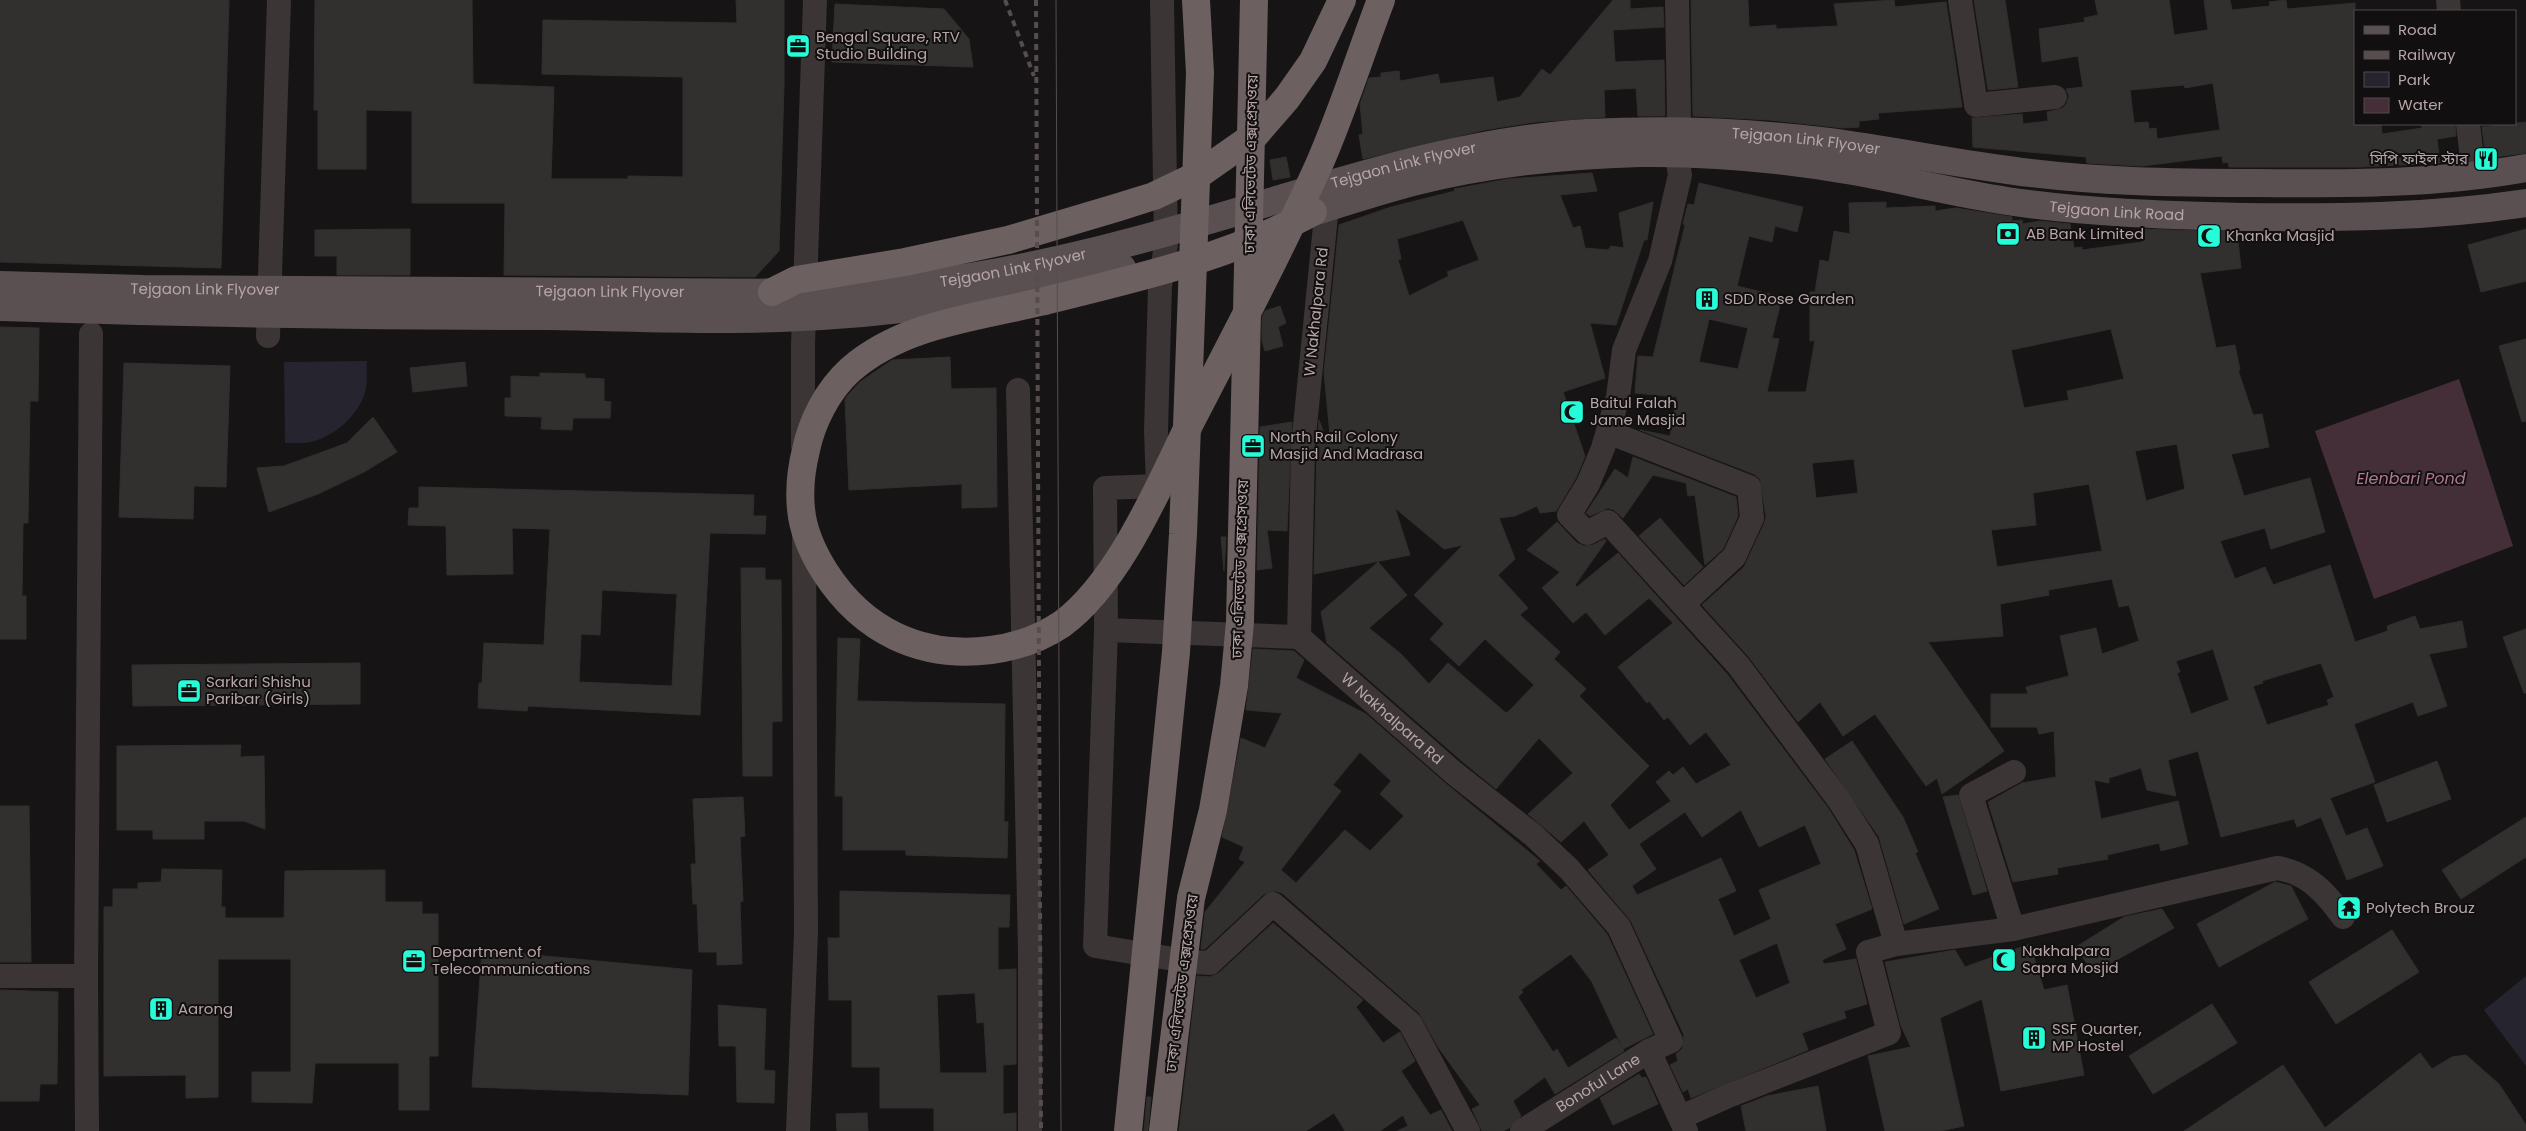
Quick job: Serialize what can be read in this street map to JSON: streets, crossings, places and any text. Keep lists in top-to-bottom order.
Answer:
{
  "streets": {
    "highway": ["ঢাকা এলিভেটেড এক্সপ্রেসওয়ে"],
    "main road": ["Tejgaon Link Flyover", "Tejgaon Link Road"],
    "street": ["W Nakhalpara Rd", "Bonoful Lane"]
  },
  "crossings": [
    ["Tejgaon Link Flyover", "Tejgaon Link Road"],
    ["Tejgaon Link Flyover", "W Nakhalpara Rd"],
    ["W Nakhalpara Rd", "Bonoful Lane"]
  ],
  "water": ["Elenbari Pond"],
  "places": {
    "office": [
      "Bengal Square, RTV Studio Building",
      "North Rail Colony Masjid And Madrasa",
      "Sarkari Shishu Paribar (Girls)",
      "Department of Telecommunications"
    ],
    "restaurant": ["সিপি ফাইল স্টার"],
    "bank": ["AB Bank Limited"],
    "mosque": ["Khanka Masjid", "Baitul Falah Jame Masjid", "Nakhalpara Sapra Mosjid"],
    "building": ["SDD Rose Garden", "Aarong", "SSF Quarter, MP Hostel"],
    "temple": ["Polytech Brouz"]
  },
  "legend": [
    "Road",
    "Railway",
    "Park",
    "Water"
  ]
}
